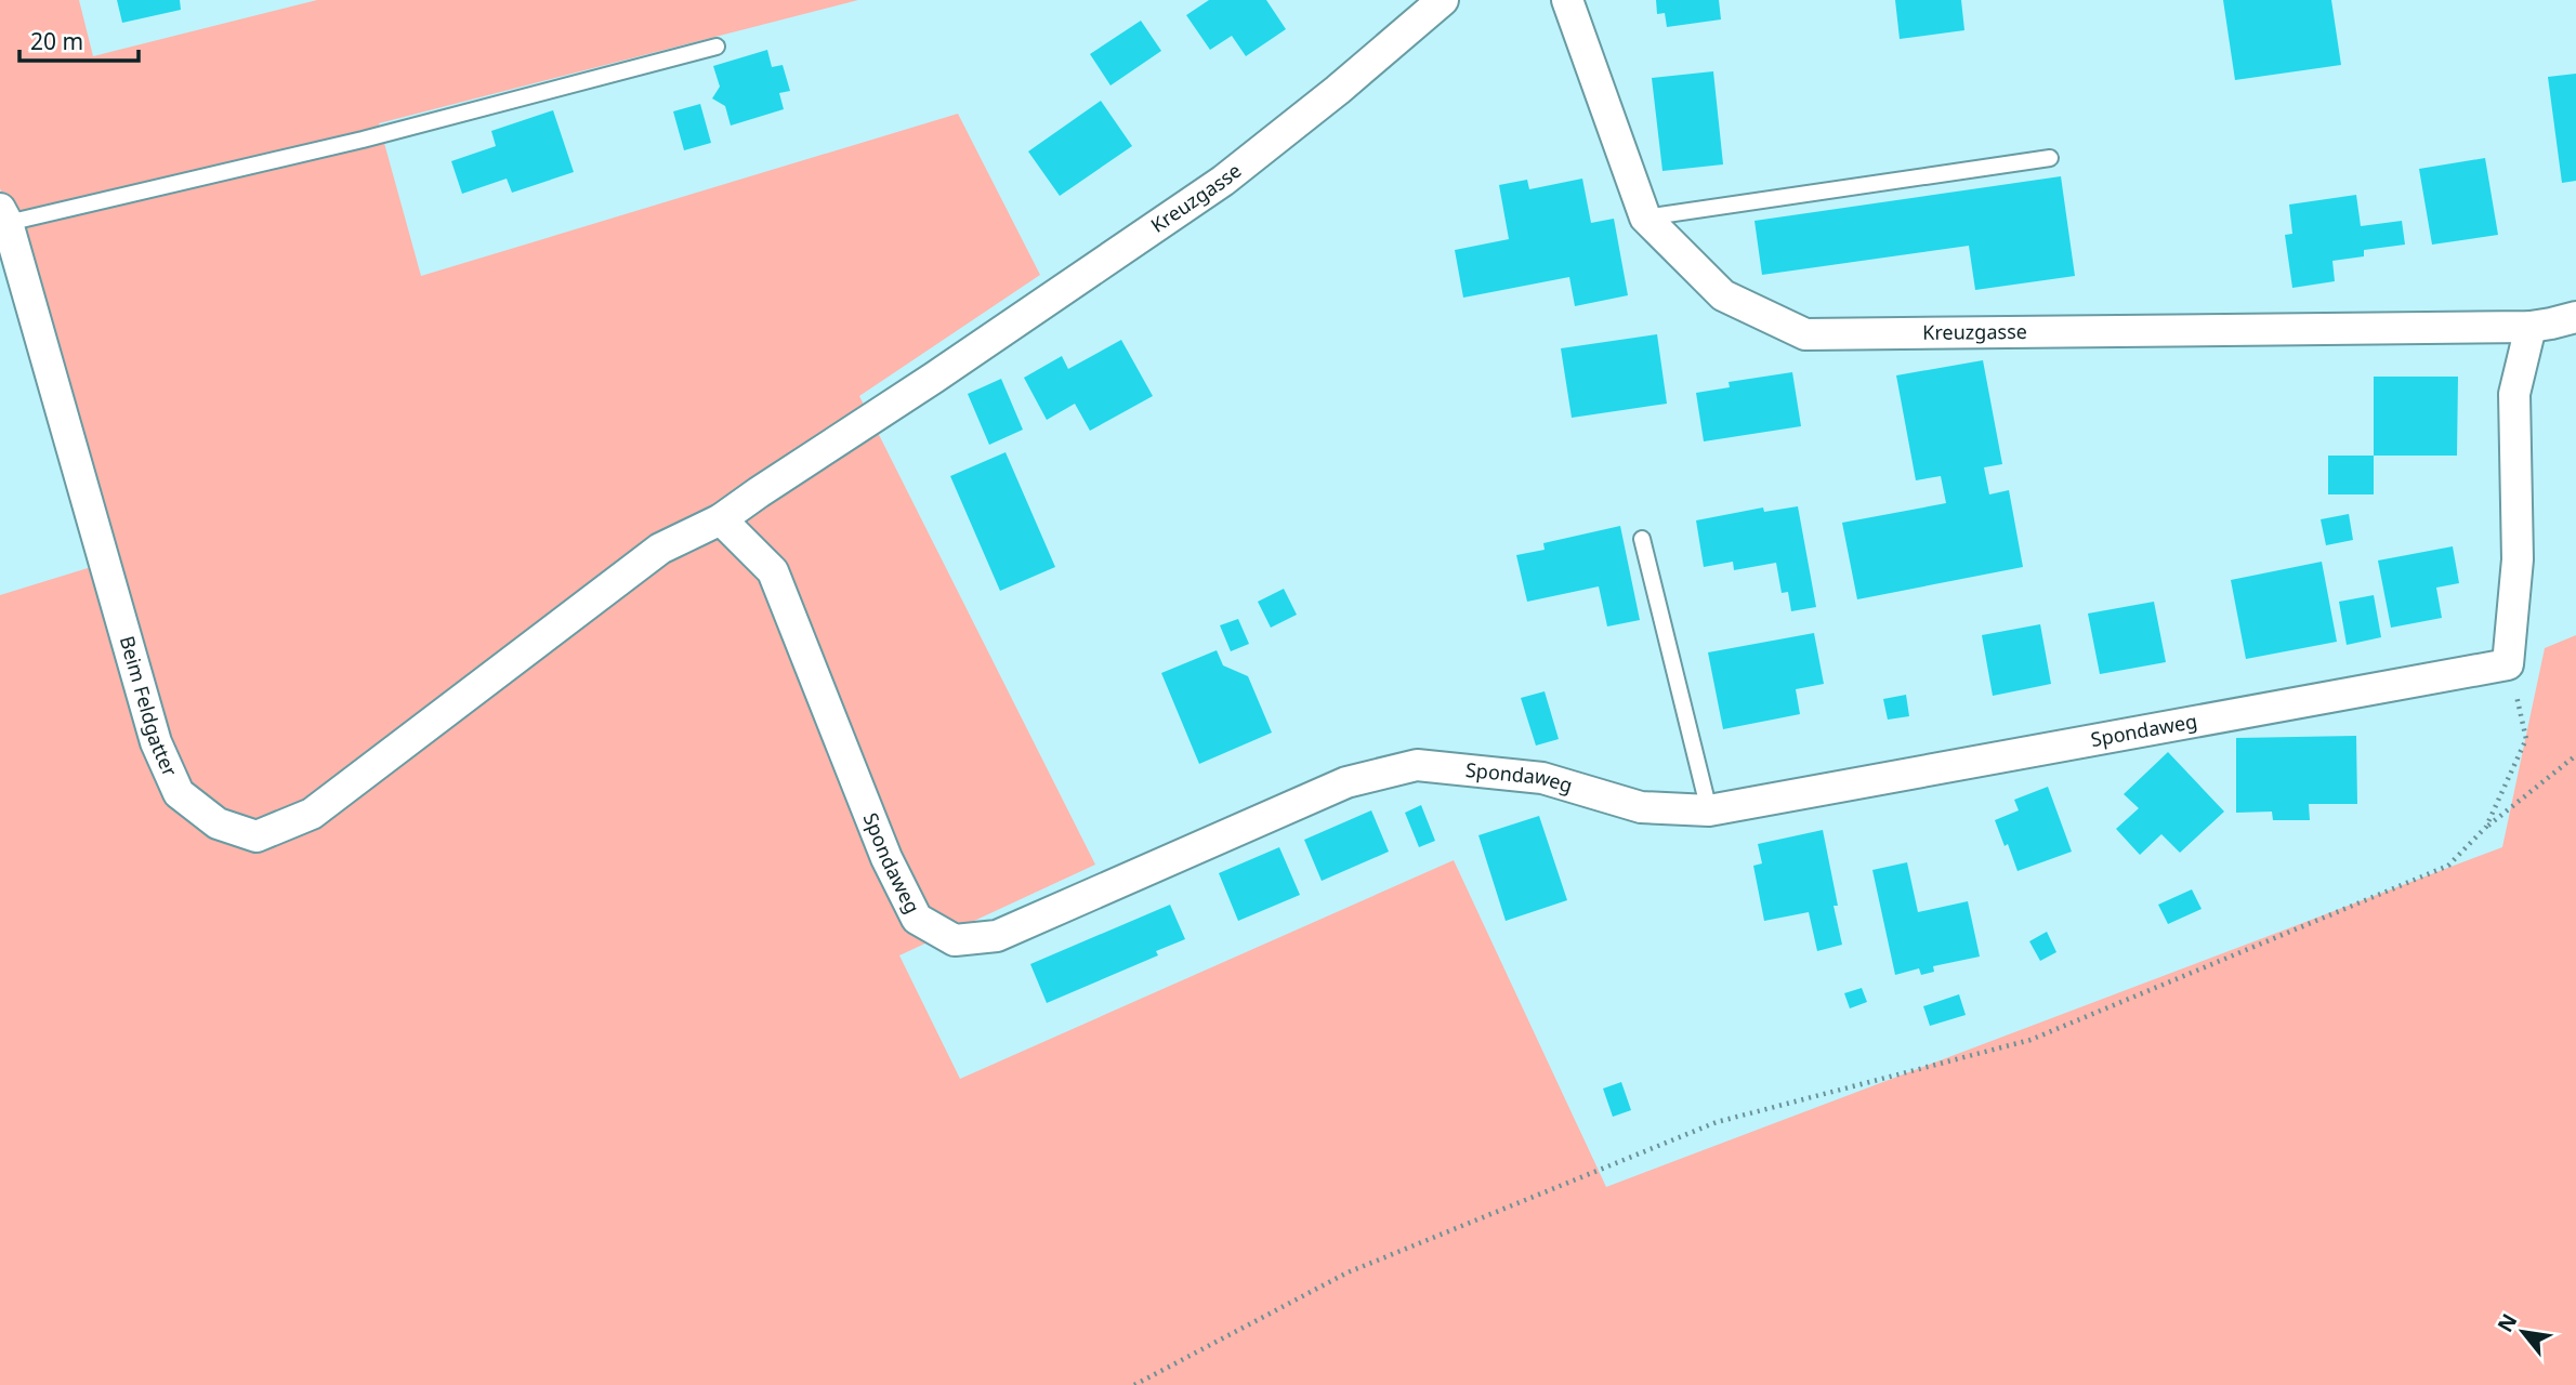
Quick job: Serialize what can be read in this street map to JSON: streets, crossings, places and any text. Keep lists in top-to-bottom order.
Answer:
{
  "streets": {
    "street": ["Kreuzgasse", "Beim Feldgatter", "Spondaweg"]
  },
  "crossings": [
    ["Kreuzgasse", "Beim Feldgatter"],
    ["Kreuzgasse", "Spondaweg"],
    ["Beim Feldgatter", "Spondaweg"]
  ],
  "scale_bar": "20 m",
  "north": "top left"
}
